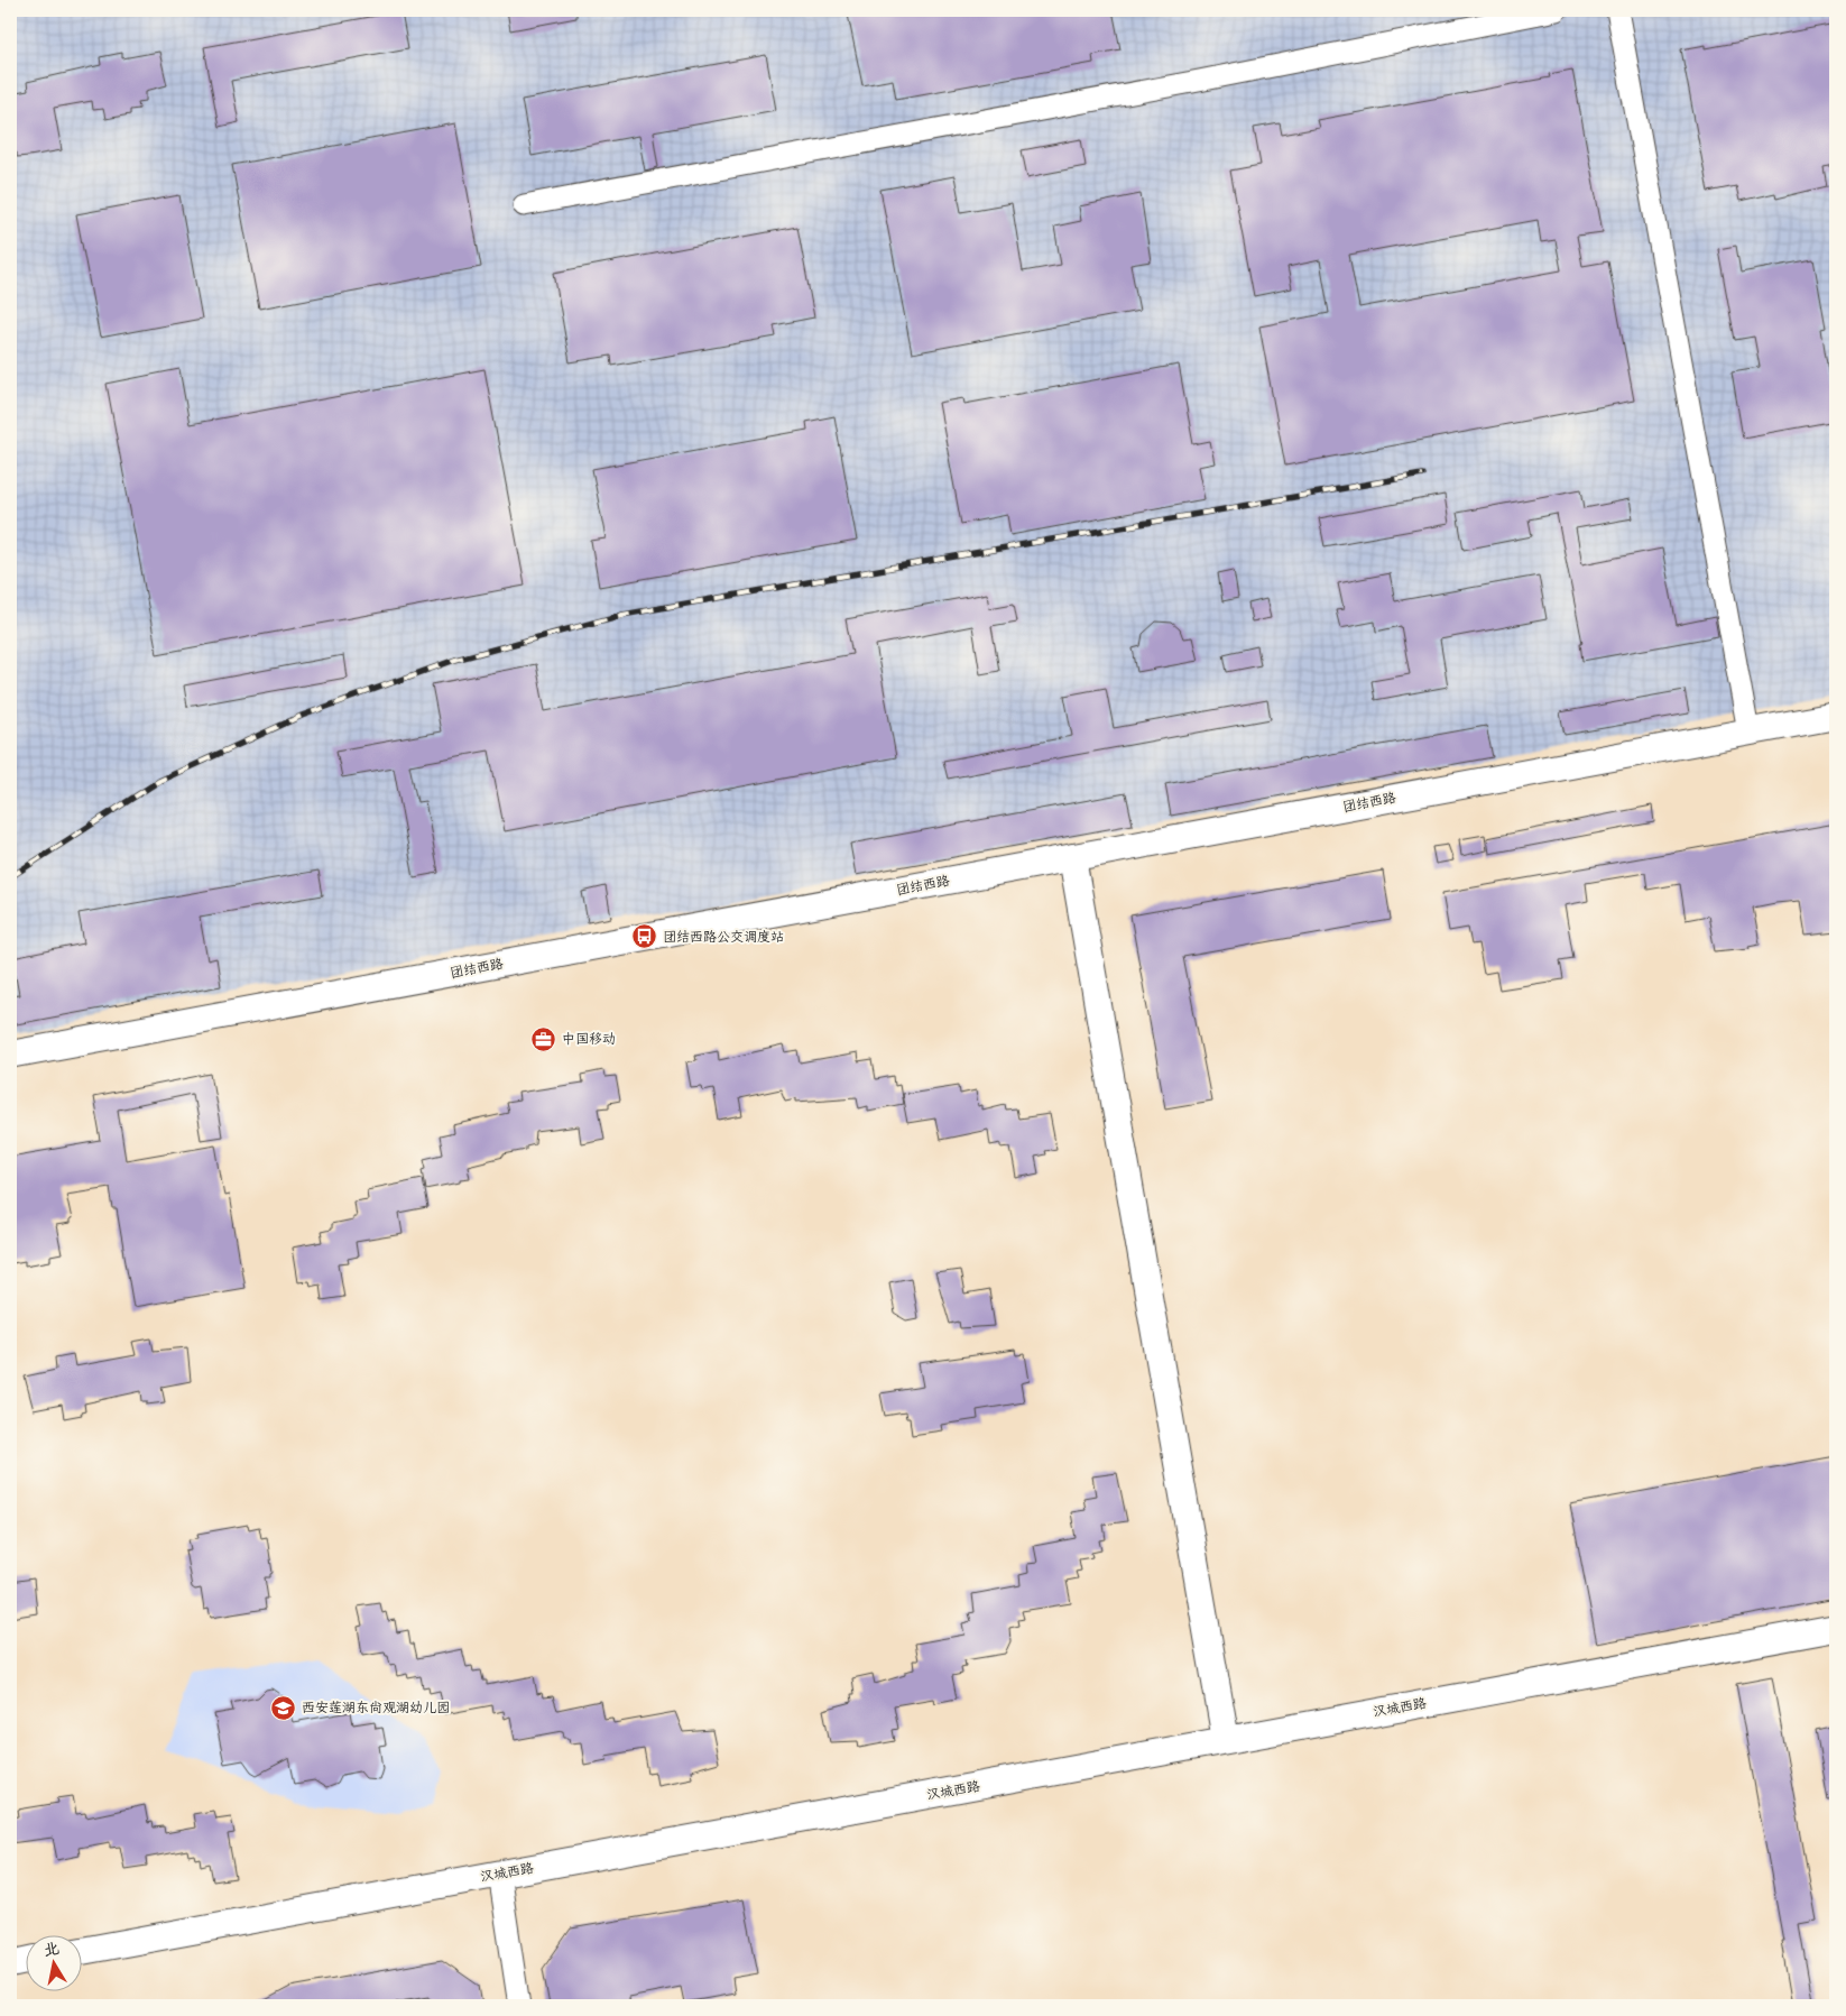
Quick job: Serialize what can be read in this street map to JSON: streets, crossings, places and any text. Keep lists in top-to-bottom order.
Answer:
{
  "streets": {
    "street": ["团结西路", "汉城西路"]
  },
  "places": {
    "bus stop": ["团结西路公交调度站"],
    "office": ["中国移动"],
    "school or university": ["西安莲湖东尚观湖幼儿园"]
  },
  "north": "top"
}
